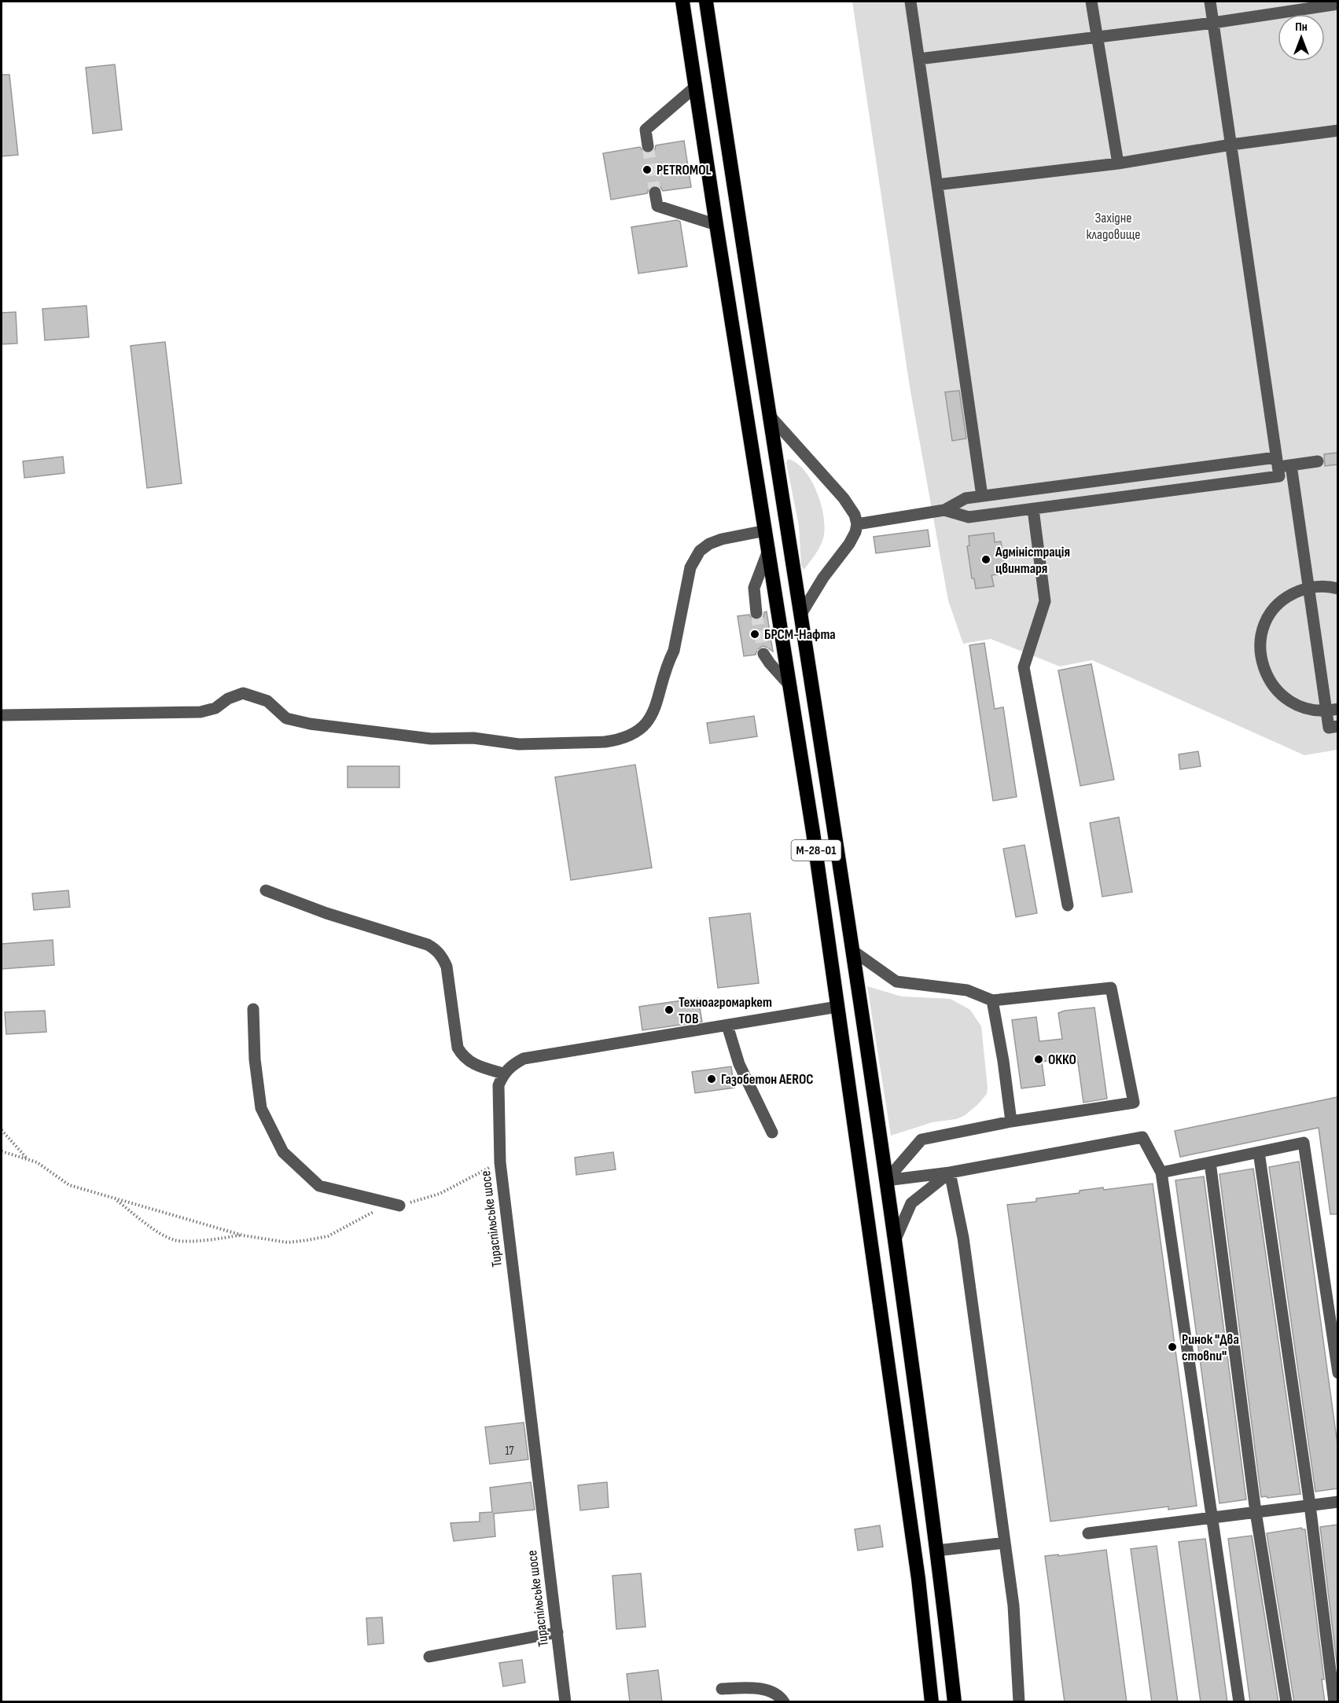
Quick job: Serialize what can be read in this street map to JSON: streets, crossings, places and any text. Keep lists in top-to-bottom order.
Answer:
{
  "streets": {
    "highway": ["М-28-01"],
    "street": ["Тираспільське шосе"]
  },
  "parks": ["Західне кладовище"],
  "places": [
    "PETROMOL",
    "Адміністрація цвинтаря",
    "БРСМ-Нафта",
    "Техноагромаркет ТОВ",
    "ОККО",
    "Газобетон AEROC",
    "Ринок \"Два стовпи\""
  ],
  "house_numbers": ["17"],
  "north": "top"
}
